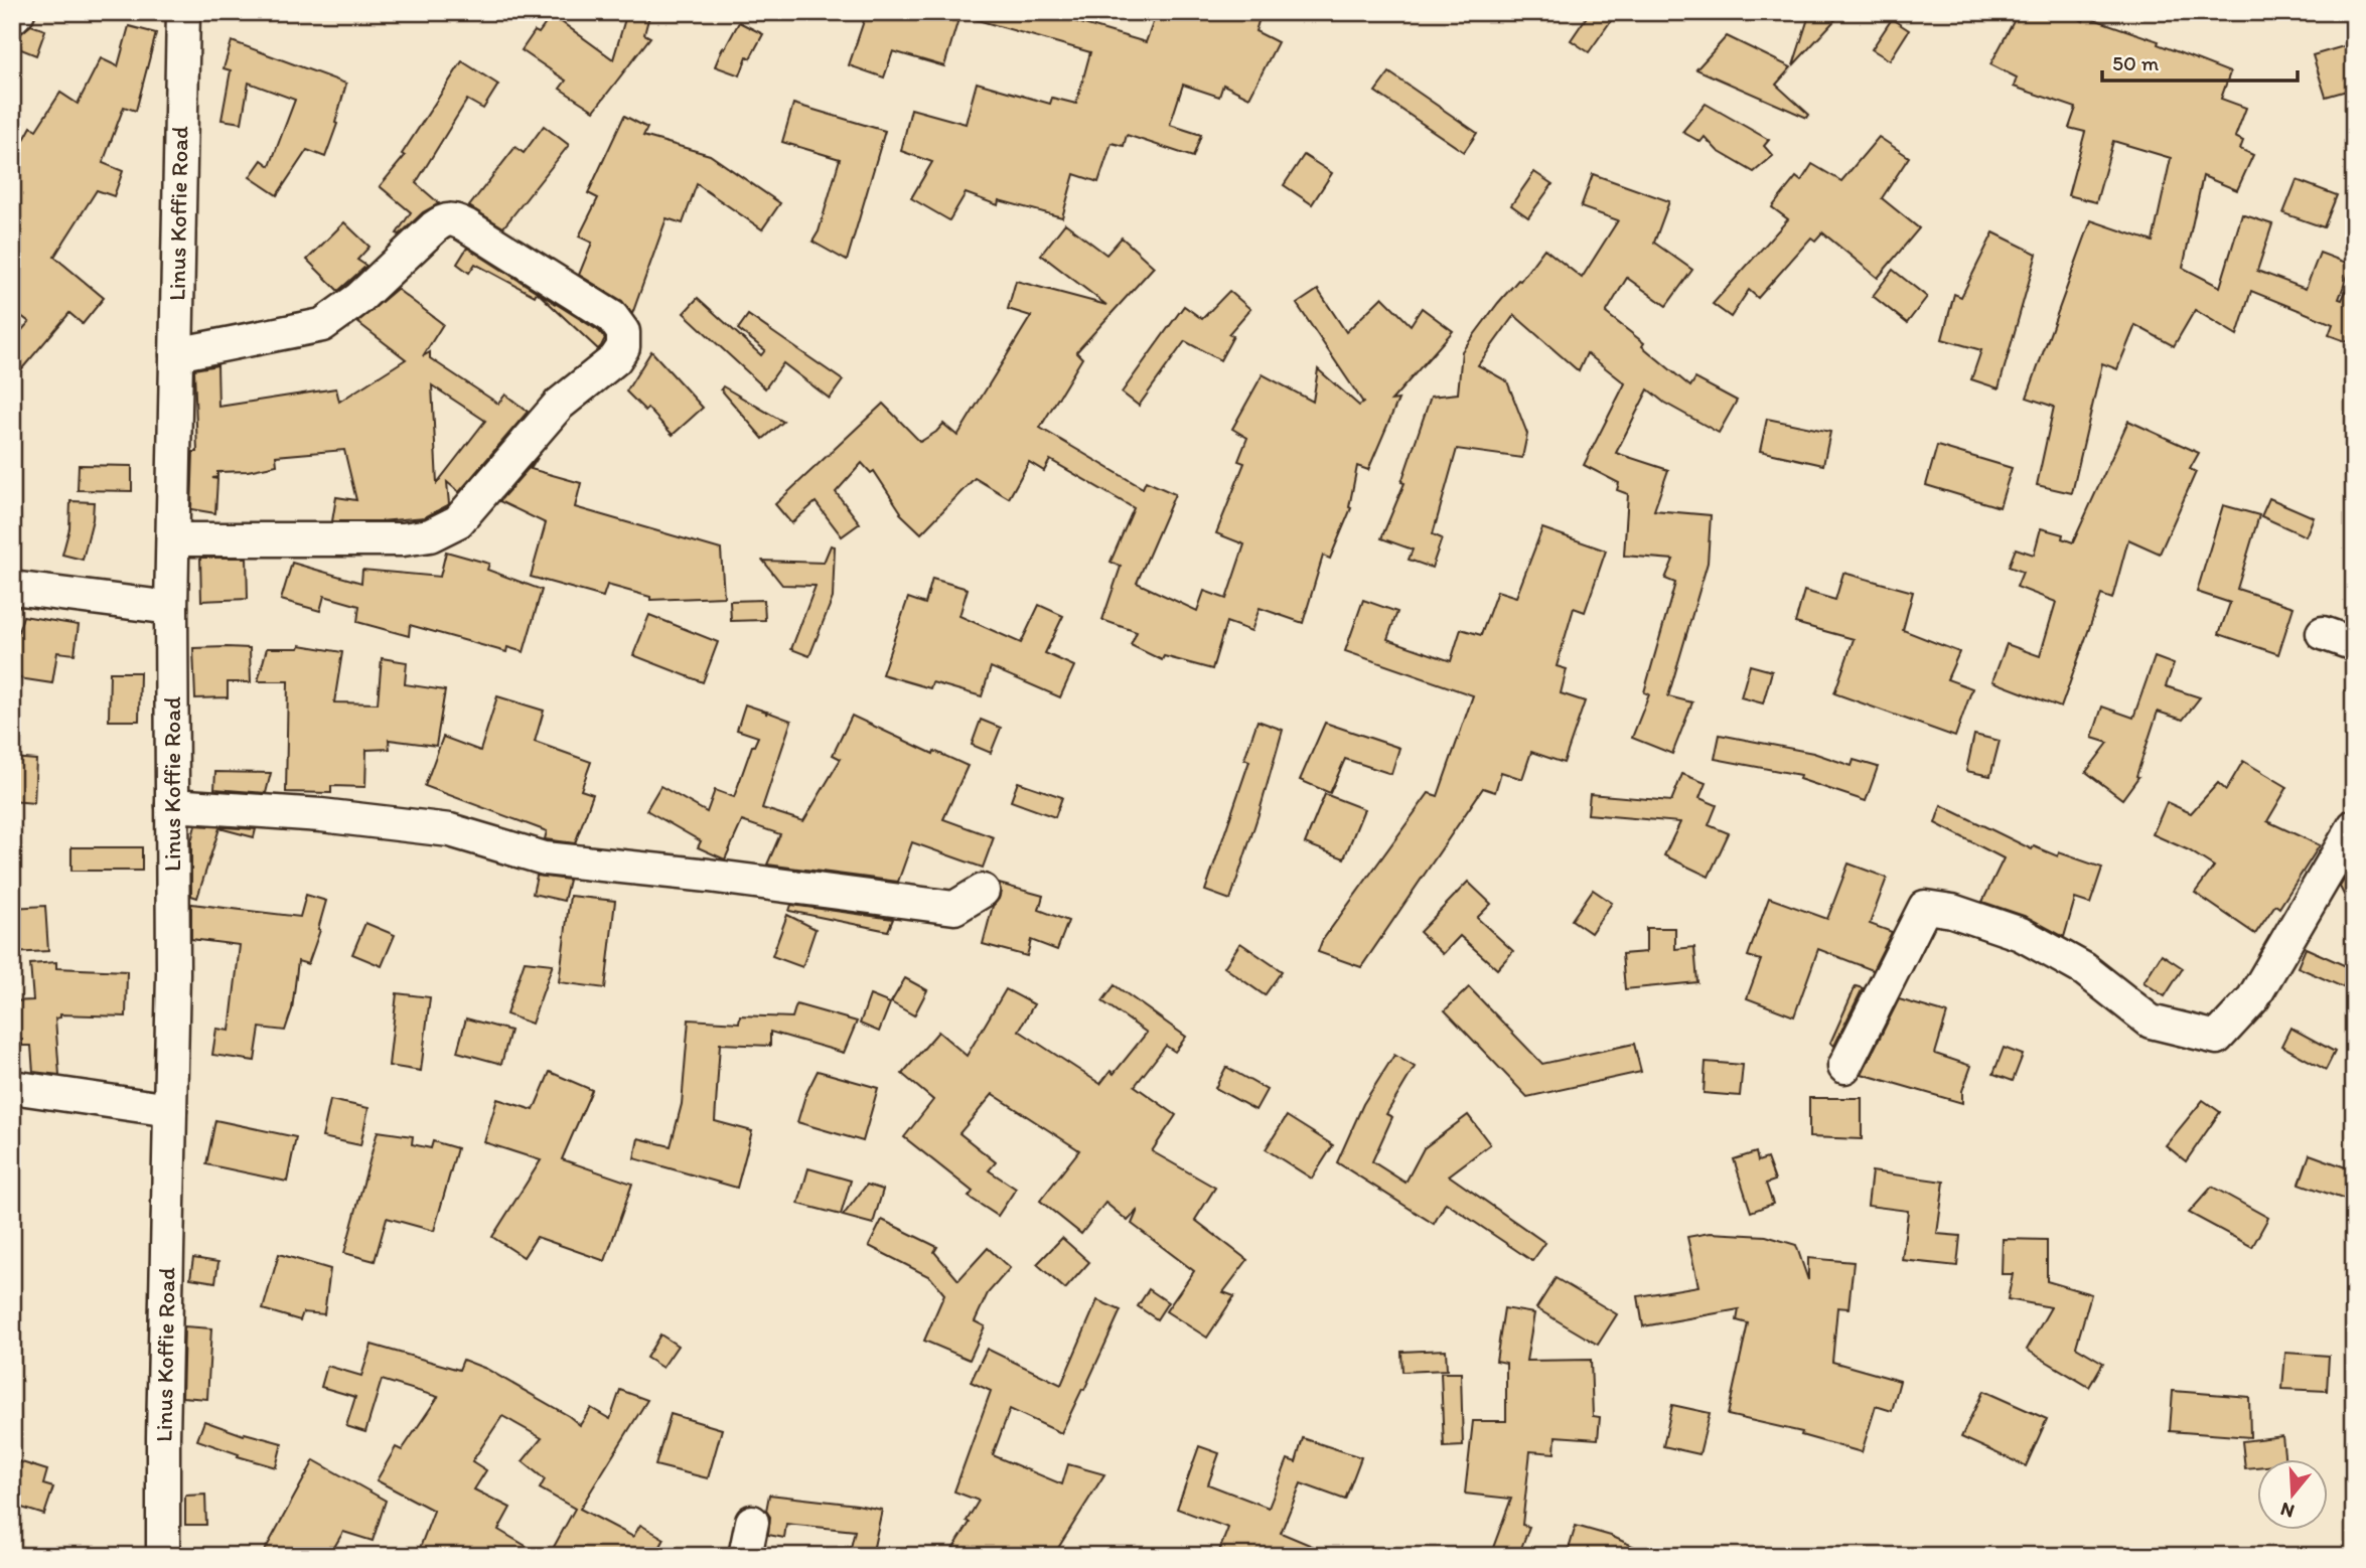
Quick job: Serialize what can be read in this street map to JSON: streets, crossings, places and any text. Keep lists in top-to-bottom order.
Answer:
{
  "streets": {
    "street": ["Linus Koffie Road"]
  },
  "scale_bar": "50 m",
  "north": "bottom"
}
